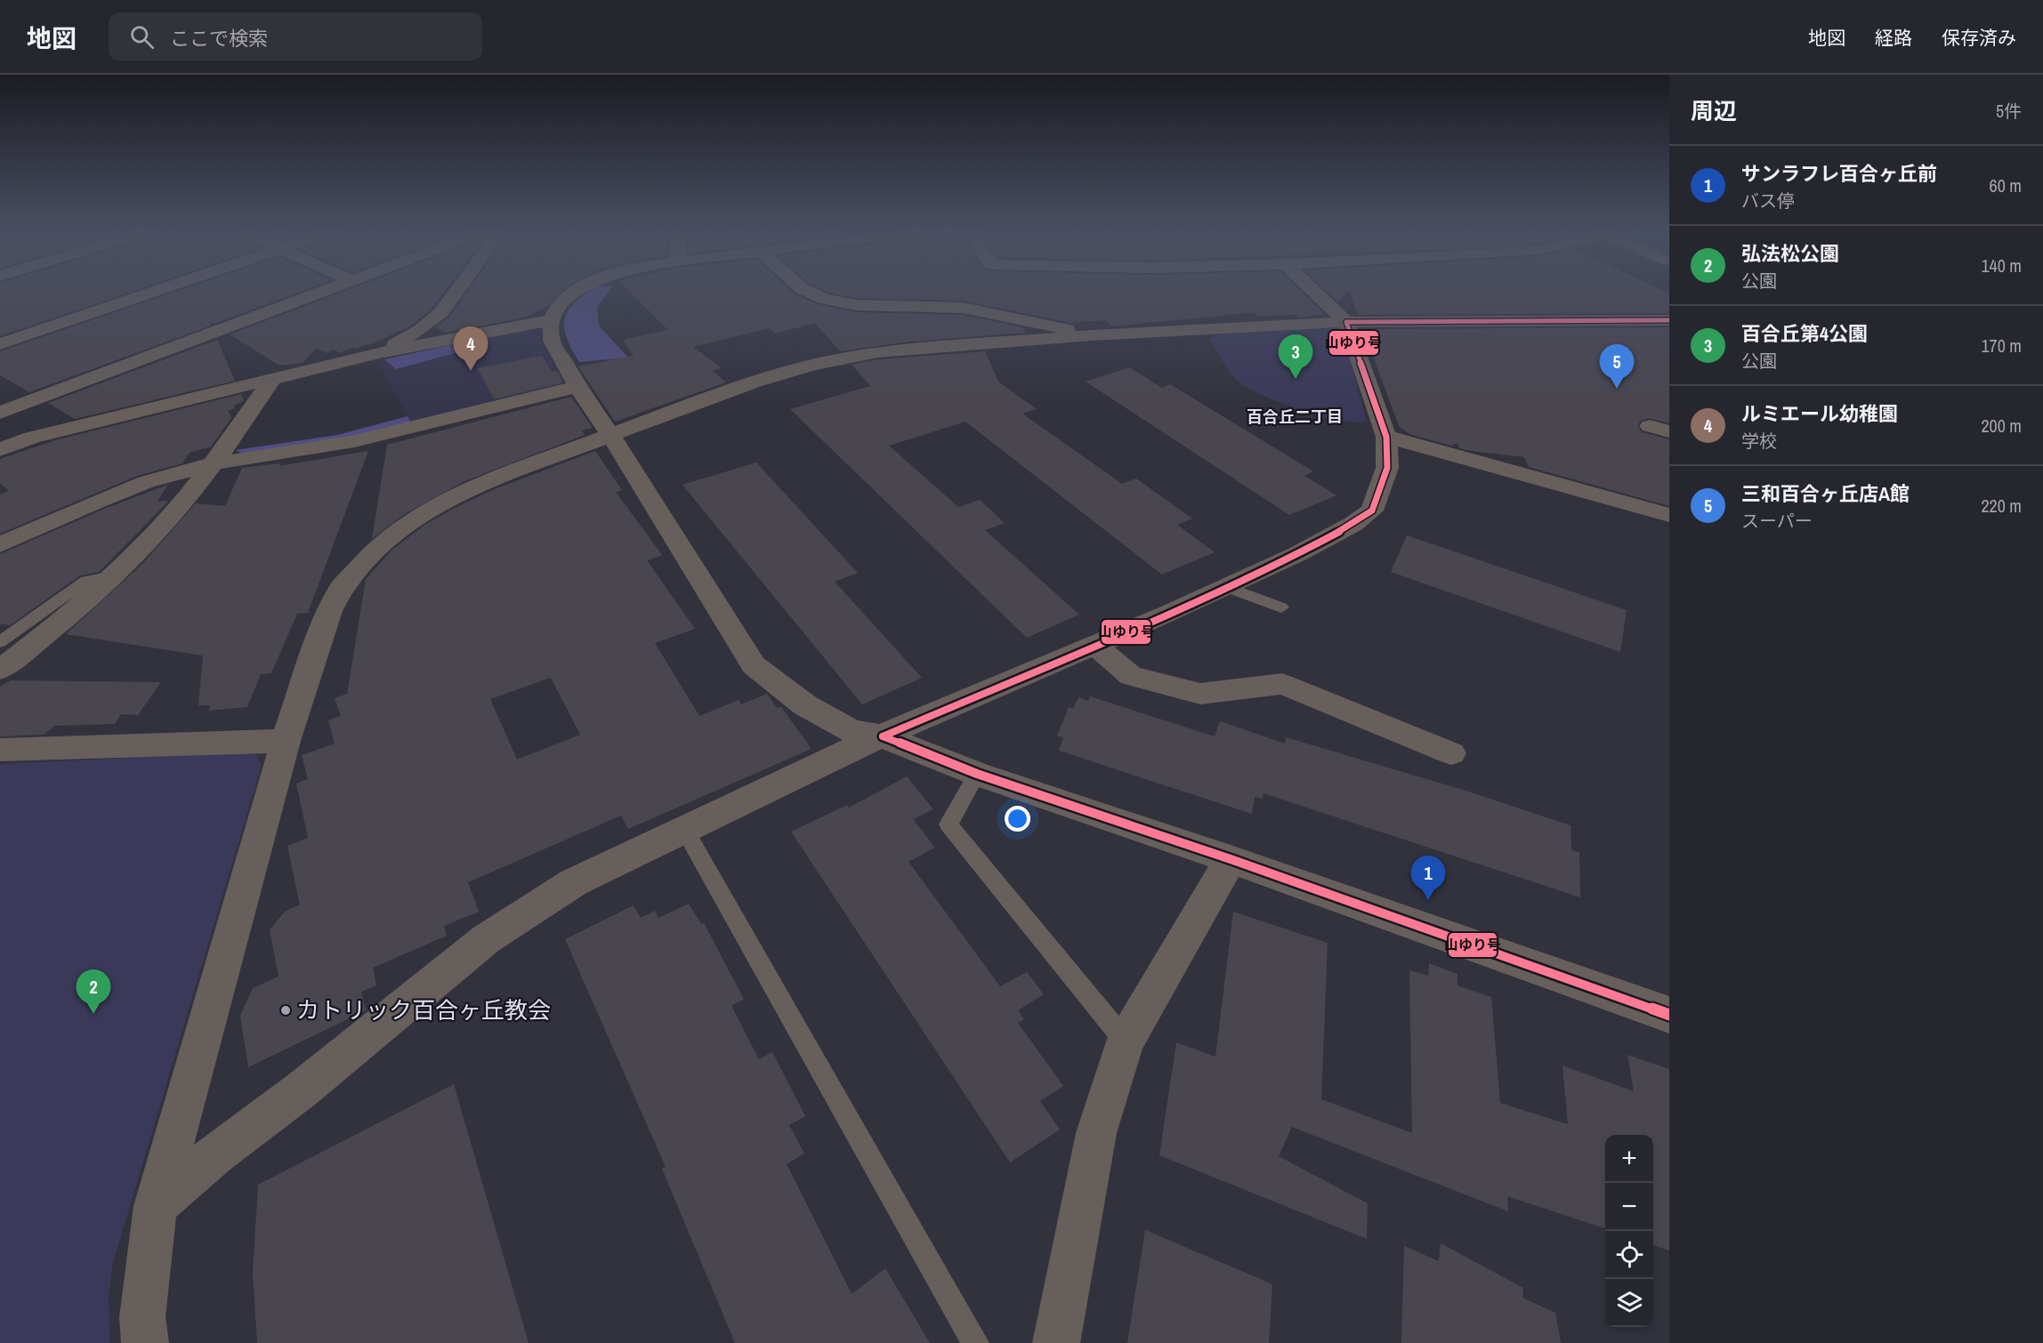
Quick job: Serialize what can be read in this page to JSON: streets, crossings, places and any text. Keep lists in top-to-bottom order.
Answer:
{
  "districts": ["百合丘二丁目"],
  "places": ["カトリック百合ヶ丘教会"],
  "lines": ["transit line 山ゆり号"],
  "page": {
    "header": "地図",
    "search": "ここで検索",
    "nav": ["地図", "経路", "保存済み"],
    "heading": ["周辺", "5件"],
    "list": [
      {
        "mark": "1",
        "name": "サンラフレ百合ヶ丘前",
        "note": "バス停",
        "value": "60 m"
      },
      {
        "mark": "2",
        "name": "弘法松公園",
        "note": "公園",
        "value": "140 m"
      },
      {
        "mark": "3",
        "name": "百合丘第4公園",
        "note": "公園",
        "value": "170 m"
      },
      {
        "mark": "4",
        "name": "ルミエール幼稚園",
        "note": "学校",
        "value": "200 m"
      },
      {
        "mark": "5",
        "name": "三和百合ヶ丘店A館",
        "note": "スーパー",
        "value": "220 m"
      }
    ],
    "pins": [
      "4",
      "3",
      "5",
      "1",
      "2"
    ],
    "map_buttons": ["+", "−"]
  }
}
